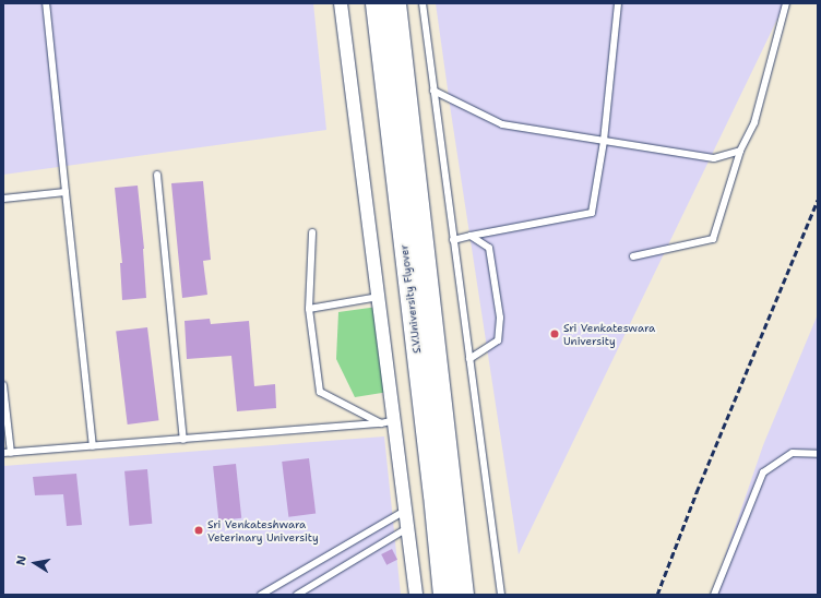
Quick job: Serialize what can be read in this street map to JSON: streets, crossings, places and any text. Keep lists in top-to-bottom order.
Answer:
{
  "streets": {
    "main road": ["S.V.University Flyover"]
  },
  "places": ["Sri Venkateswara University", "Sri Venkateshwara Veterinary University"],
  "north": "left"
}
